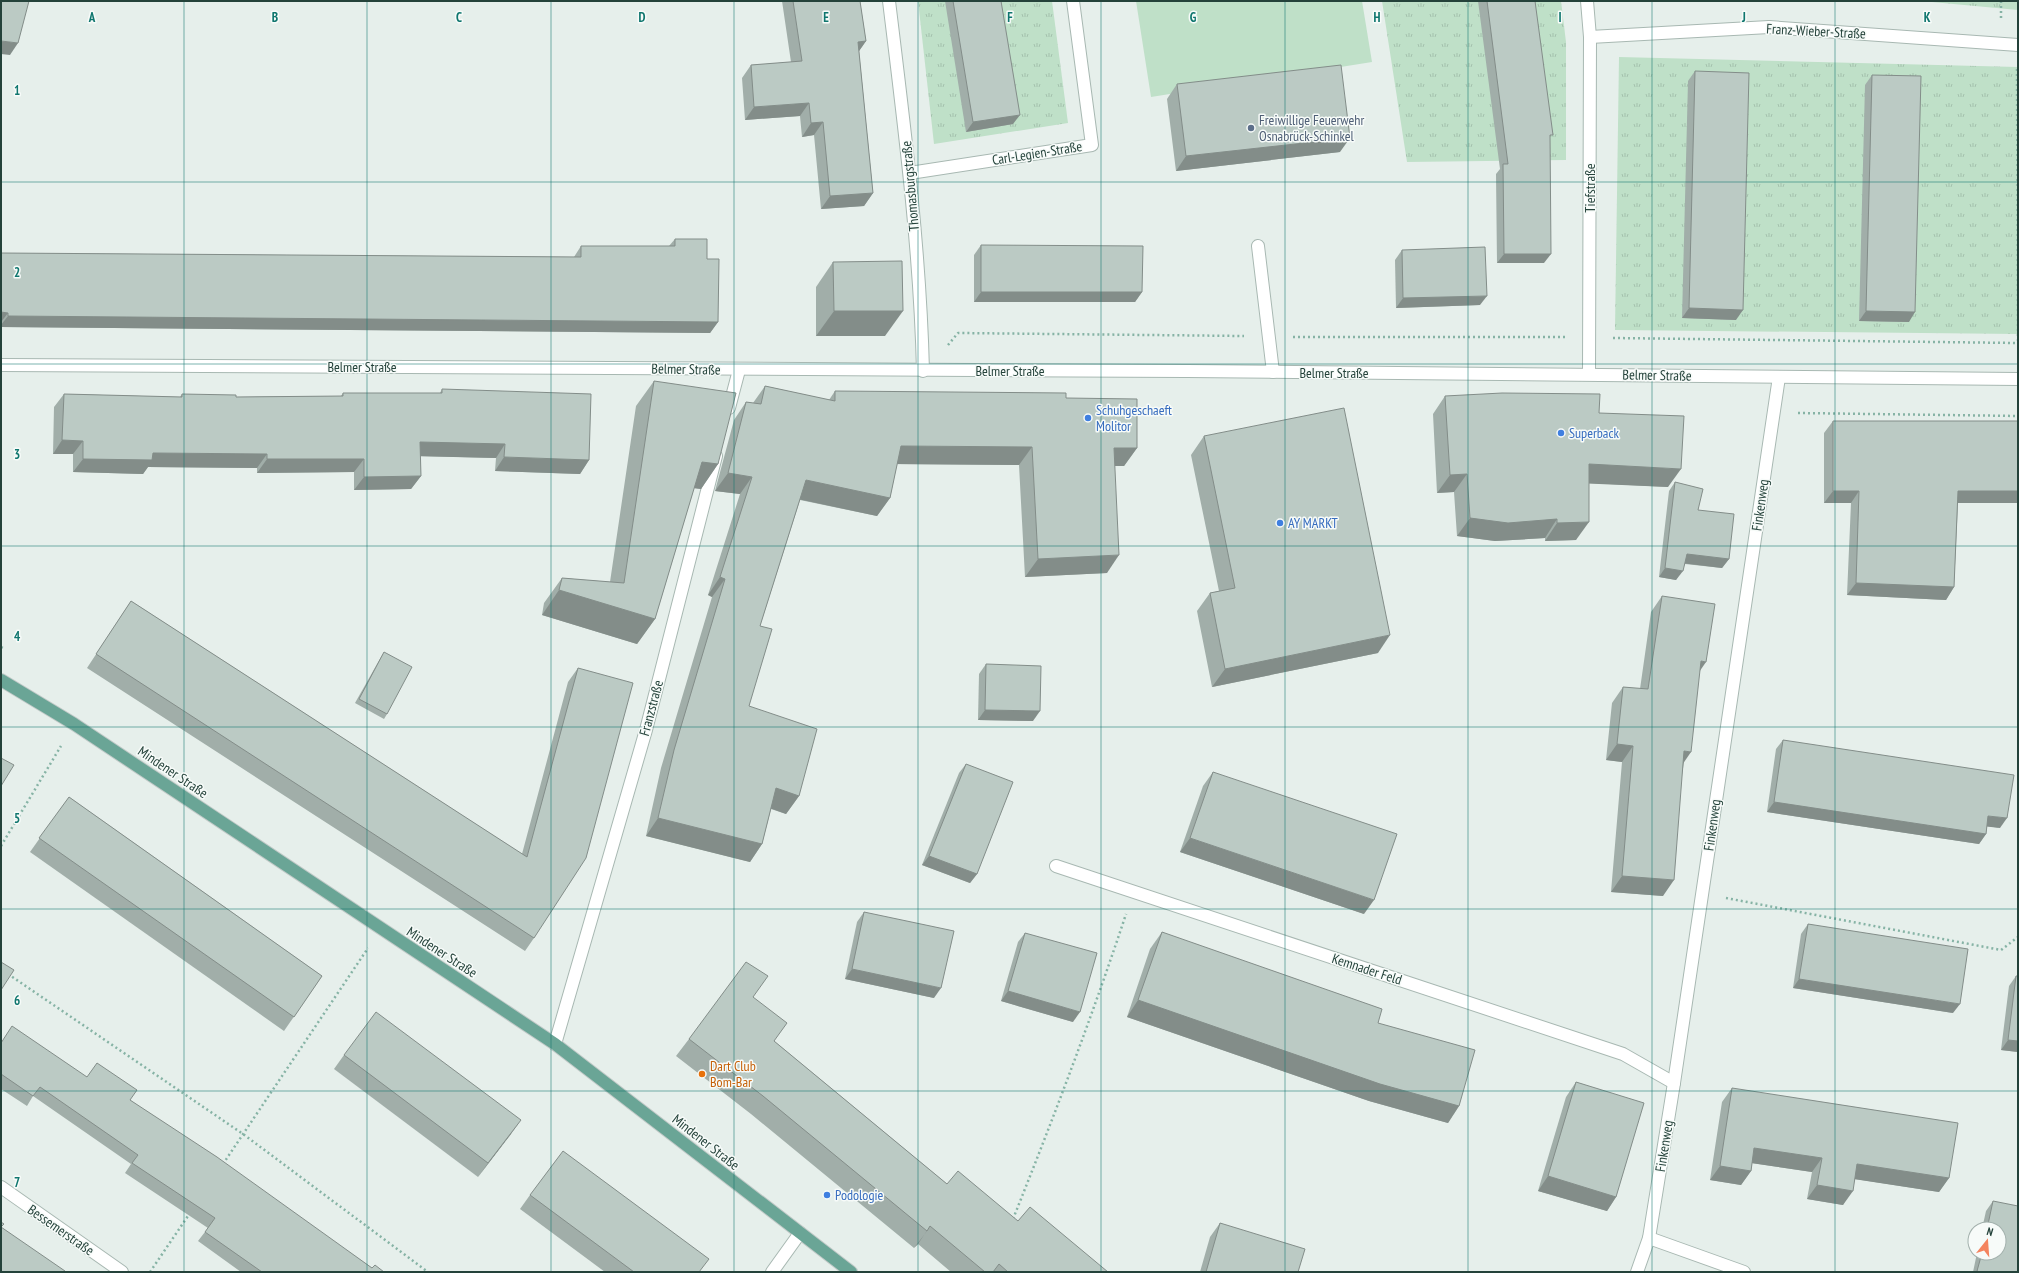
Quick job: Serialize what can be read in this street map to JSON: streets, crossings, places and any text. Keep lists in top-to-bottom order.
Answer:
{
  "streets": {
    "main road": ["Mindener Straße"],
    "street": [
      "Franz-Wieber-Straße",
      "Carl-Legien-Straße",
      "Thomasburgstraße",
      "Tiefstraße",
      "Belmer Straße",
      "Finkenweg",
      "Franzstraße",
      "Kemnader Feld",
      "Bessemerstraße"
    ]
  },
  "crossings": [
    ["Franz-Wieber-Straße", "Tiefstraße"],
    ["Carl-Legien-Straße", "Thomasburgstraße"],
    ["Thomasburgstraße", "Belmer Straße"],
    ["Tiefstraße", "Belmer Straße"],
    ["Belmer Straße", "Finkenweg"],
    ["Finkenweg", "Kemnader Feld"],
    ["Franzstraße", "Mindener Straße"]
  ],
  "places": [
    "Freiwillige Feuerwehr Osnabrück-Schinkel",
    "Schuhgeschaeft Molitor",
    "Superback",
    "AY MARKT",
    "Dart Club Bom-Bar",
    "Podologie"
  ],
  "north": "top",
  "grid": {
    "columns": [
      "A",
      "B",
      "C",
      "D",
      "E",
      "F",
      "G",
      "H",
      "I",
      "J",
      "K"
    ],
    "rows": [
      "1",
      "2",
      "3",
      "4",
      "5",
      "6",
      "7"
    ]
  }
}
